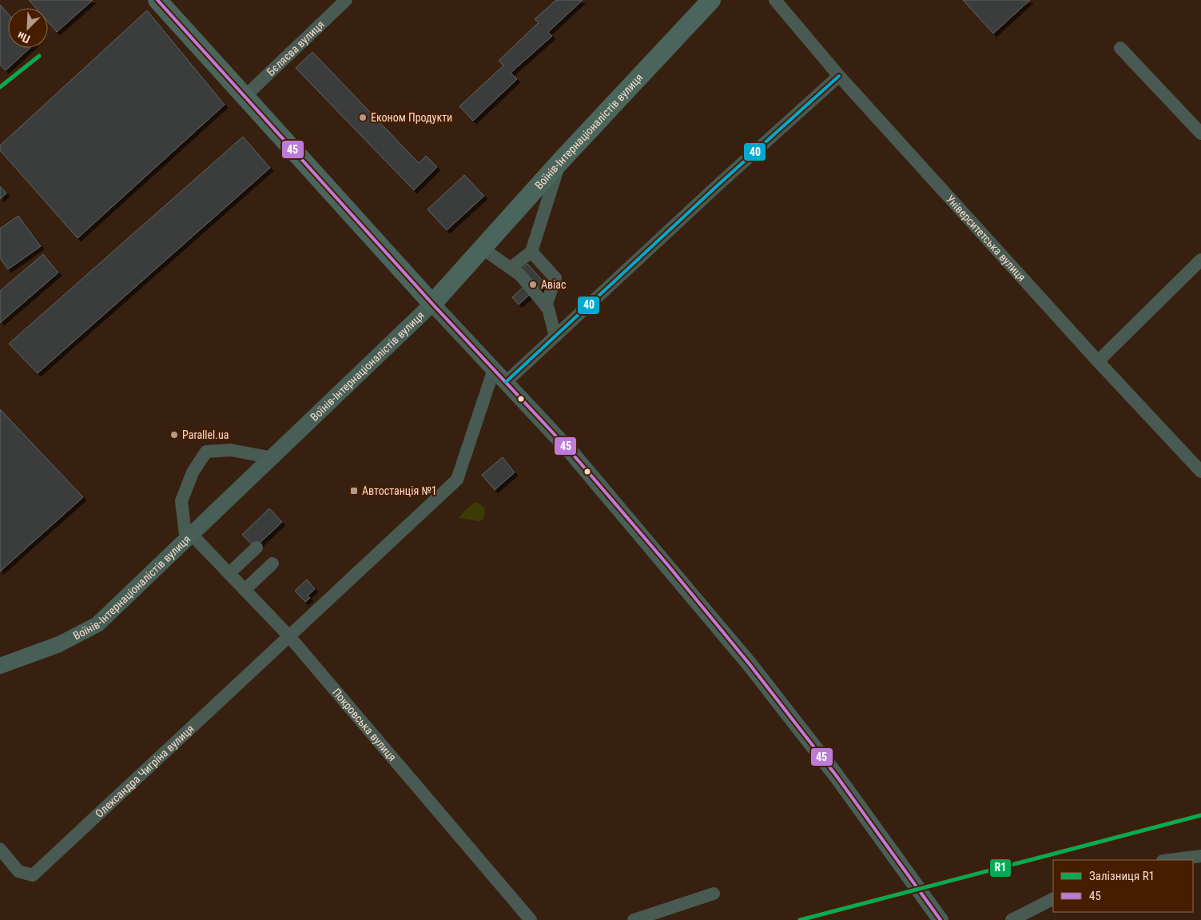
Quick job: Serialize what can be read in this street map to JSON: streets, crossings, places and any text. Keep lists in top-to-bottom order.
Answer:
{
  "streets": {
    "highway": ["Воїнів-Інтернаціоналістів вулиця"],
    "street": [
      "Бєляєва вулиця",
      "Університетська вулиця",
      "Покровська вулиця",
      "Олександра Чигріна вулиця"
    ]
  },
  "crossings": [
    ["Воїнів-Інтернаціоналістів вулиця", "Покровська вулиця"],
    ["Покровська вулиця", "Олександра Чигріна вулиця"]
  ],
  "places": {
    "other": ["Економ Продукти", "Авіас", "Parallel.ua"],
    "transit": ["Автостанція №1"]
  },
  "lines": ["transit line 45", "rail line R1", "transit line 40"],
  "legend": ["Залізниця R1", "45"],
  "north": "bottom left"
}
